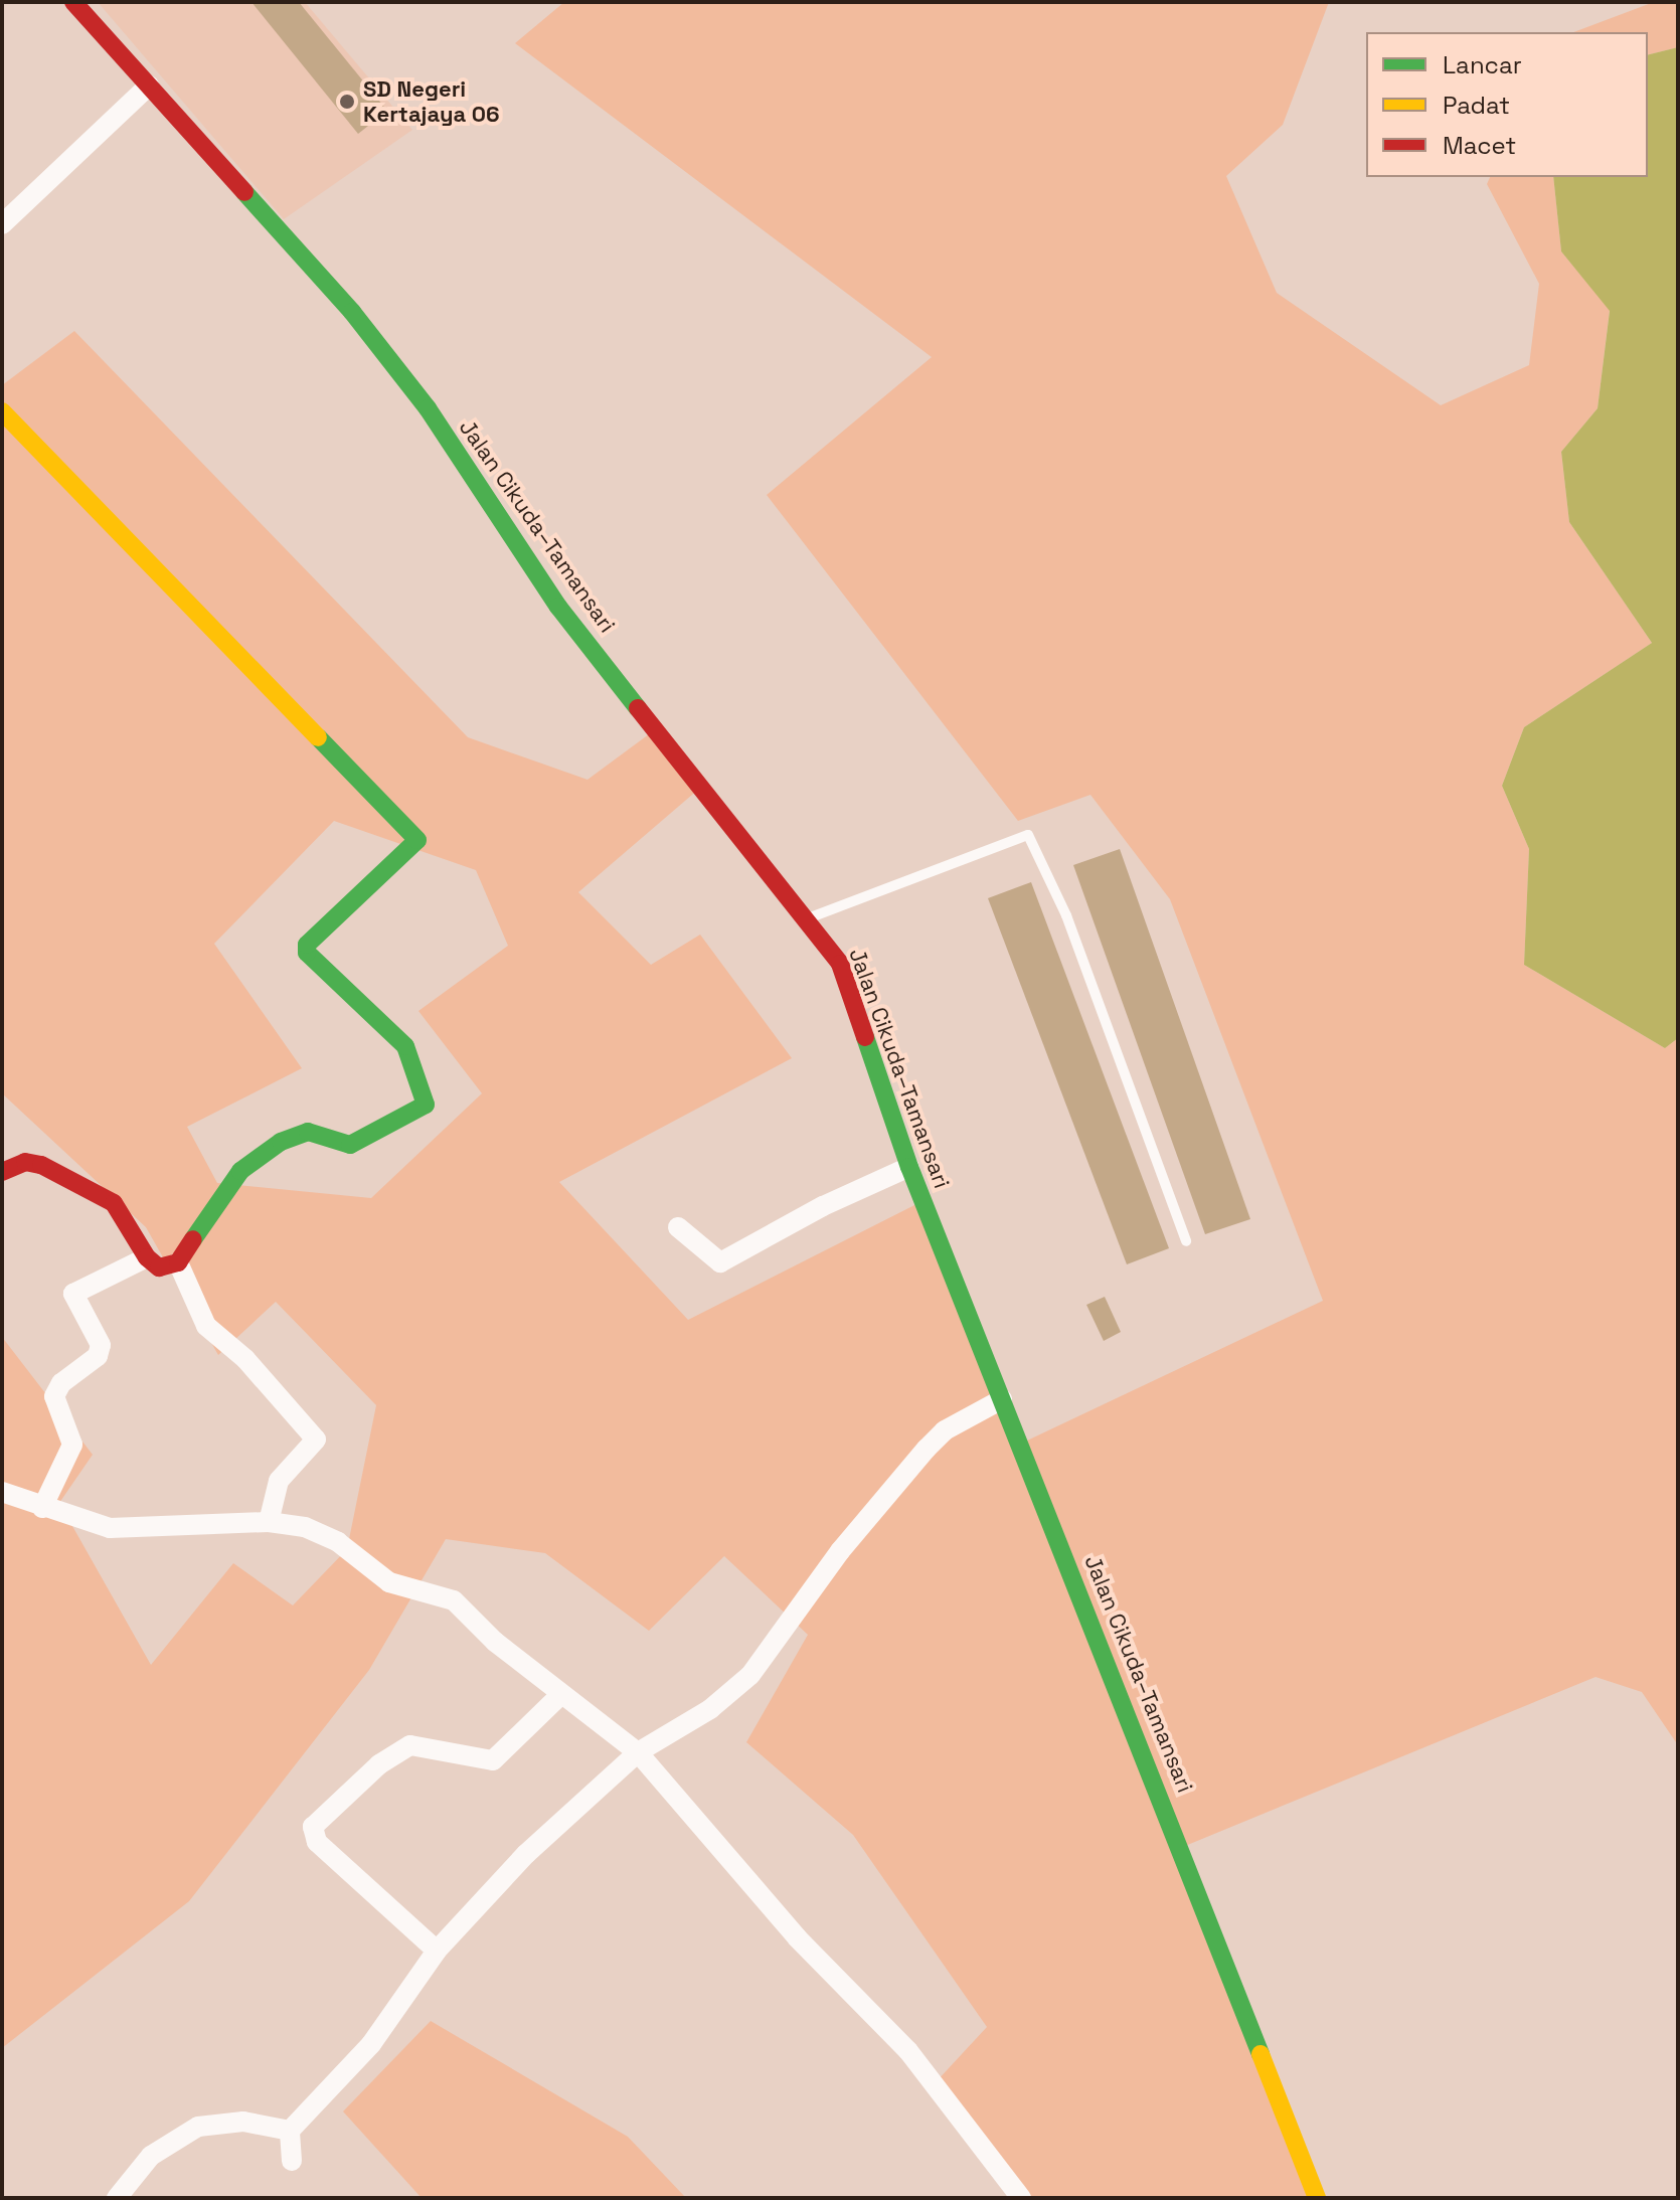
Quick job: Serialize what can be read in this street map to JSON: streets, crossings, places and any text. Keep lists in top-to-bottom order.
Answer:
{
  "streets": {
    "street": ["Jalan Cikuda–Tamansari"]
  },
  "places": ["SD Negeri Kertajaya 06"],
  "legend": ["Lancar", "Padat", "Macet"]
}
